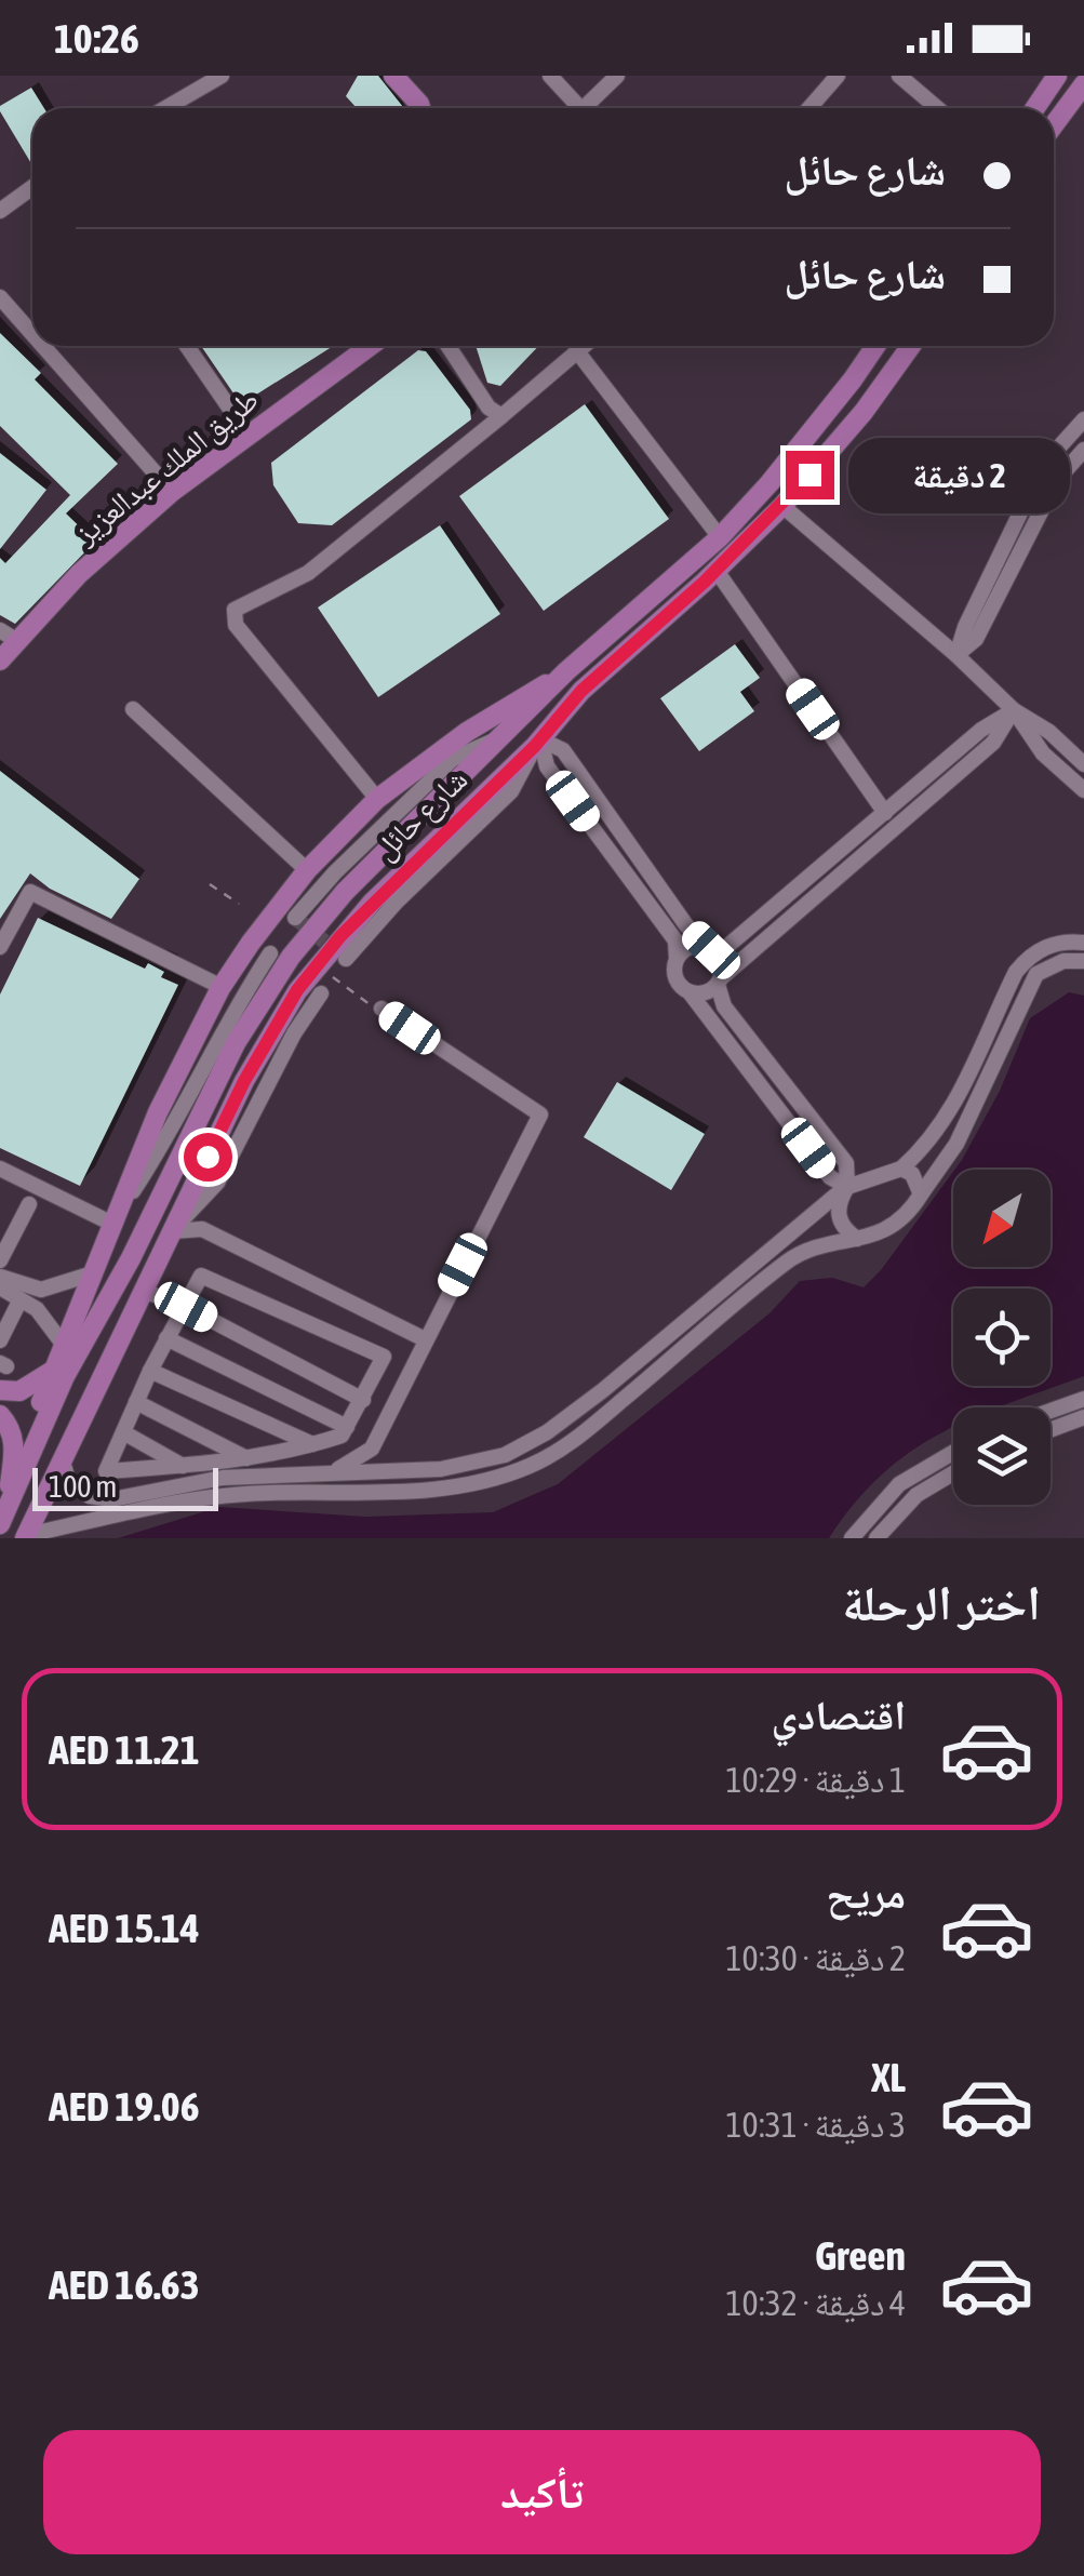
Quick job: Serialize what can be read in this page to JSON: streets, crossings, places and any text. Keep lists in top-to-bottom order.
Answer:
{
  "streets": {
    "main road": ["طريق الملك عبدالعزيز", "شارع حائل"]
  },
  "scale_bar": "100 m",
  "north": "bottom left",
  "page": {
    "status": "10:26",
    "banner": ["شارع حائل", "شارع حائل"],
    "bubble": "2 دقيقة",
    "scale": "100 m",
    "heading": "اختر الرحلة",
    "list": [
      {
        "name": "اقتصادي",
        "note": "1 دقيقة · 10:29",
        "value": "AED 11.21"
      },
      {
        "name": "مريح",
        "note": "2 دقيقة · 10:30",
        "value": "AED 15.14"
      },
      {
        "name": "XL",
        "note": "3 دقيقة · 10:31",
        "value": "AED 19.06"
      },
      {
        "name": "Green",
        "note": "4 دقيقة · 10:32",
        "value": "AED 16.63"
      }
    ],
    "buttons": "تأكيد"
  }
}
